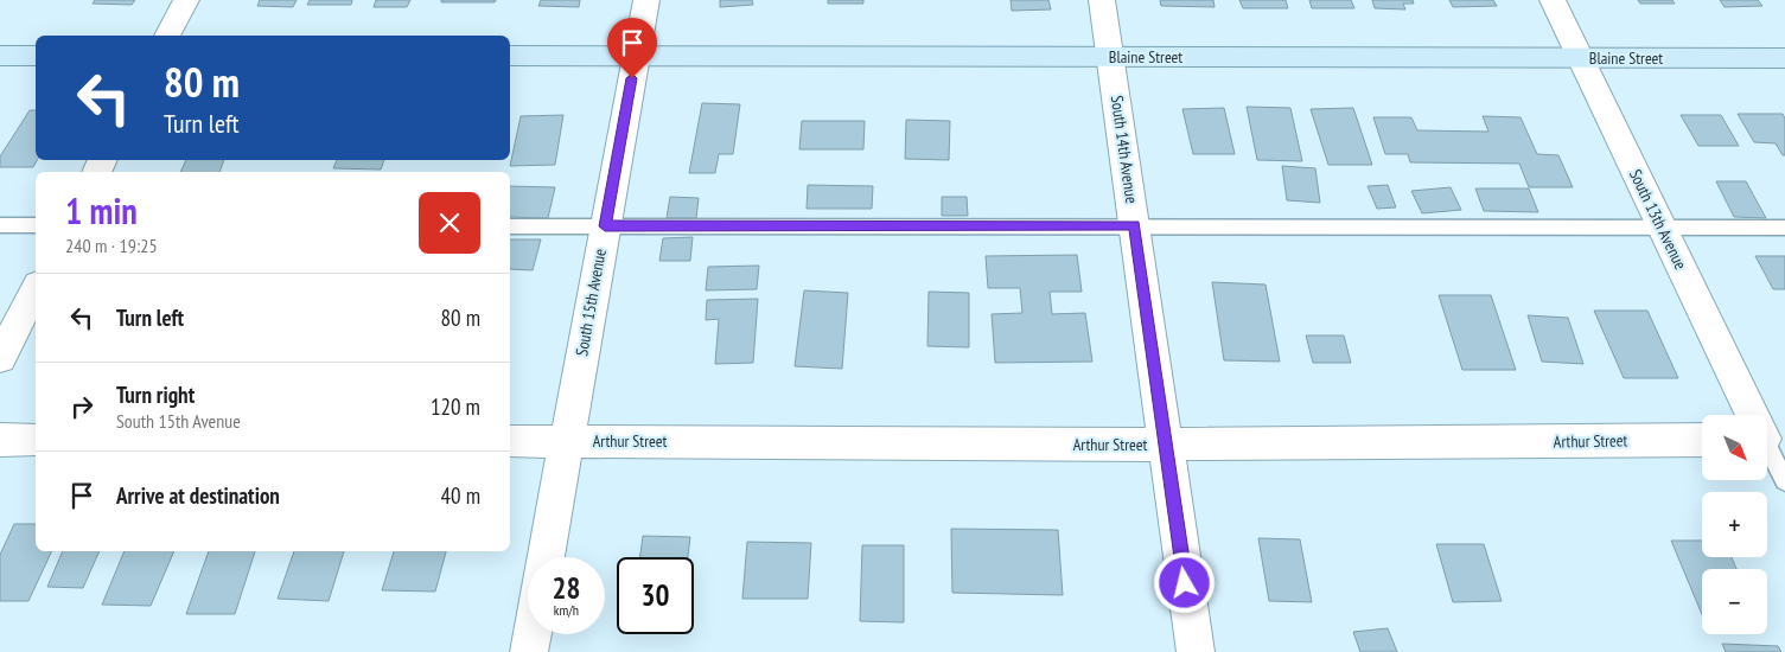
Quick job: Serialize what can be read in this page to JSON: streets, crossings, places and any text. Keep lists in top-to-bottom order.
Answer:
{
  "streets": {
    "main road": ["Blaine Street"],
    "street": [
      "South 14th Avenue",
      "South 13th Avenue",
      "South 15th Avenue",
      "Arthur Street"
    ]
  },
  "crossings": [
    ["Blaine Street", "South 14th Avenue"],
    ["Blaine Street", "South 13th Avenue"],
    ["Blaine Street", "South 15th Avenue"],
    ["South 14th Avenue", "Arthur Street"],
    ["South 15th Avenue", "Arthur Street"]
  ],
  "north": "bottom right",
  "page": {
    "turn": ["80 m", "Turn left"],
    "heading": ["1 min", "240 m · 19:25"],
    "list": [
      {
        "name": "Turn left",
        "value": "80 m"
      },
      {
        "name": "Turn right",
        "note": "South 15th Avenue",
        "value": "120 m"
      },
      {
        "name": "Arrive at destination",
        "value": "40 m"
      }
    ],
    "map_buttons": ["+", "−"],
    "speed": "28 km/h",
    "limit": "30"
  }
}
